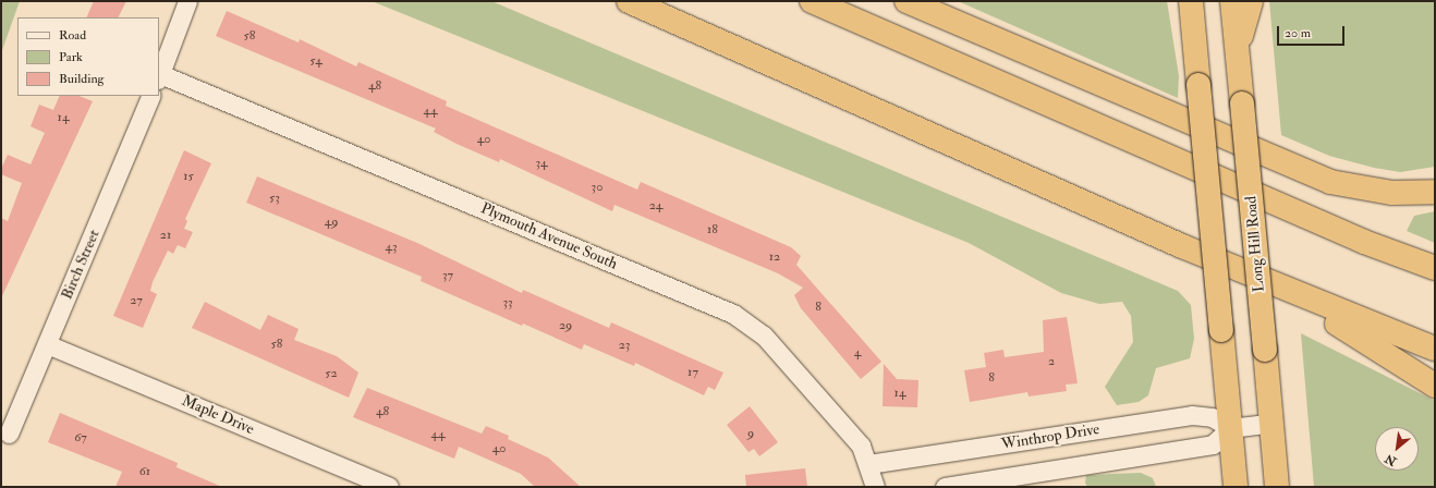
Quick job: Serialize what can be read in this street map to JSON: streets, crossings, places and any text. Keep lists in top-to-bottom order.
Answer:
{
  "streets": {
    "highway": ["Long Hill Road"],
    "street": [
      "Plymouth Avenue South",
      "Birch Street",
      "Maple Drive",
      "Winthrop Drive"
    ]
  },
  "crossings": [
    ["Plymouth Avenue South", "Winthrop Drive"],
    ["Birch Street", "Maple Drive"]
  ],
  "house_numbers": [
    "58",
    "54",
    "48",
    "44",
    "14",
    "40",
    "34",
    "15",
    "30",
    "53",
    "24",
    "49",
    "18",
    "21",
    "43",
    "12",
    "37",
    "27",
    "33",
    "8",
    "29",
    "58",
    "23",
    "4",
    "2",
    "17",
    "52",
    "8",
    "14",
    "48",
    "9",
    "44",
    "67",
    "40",
    "61"
  ],
  "legend": ["Road", "Park", "Building"],
  "scale_bar": "20 m",
  "north": "bottom left"
}
